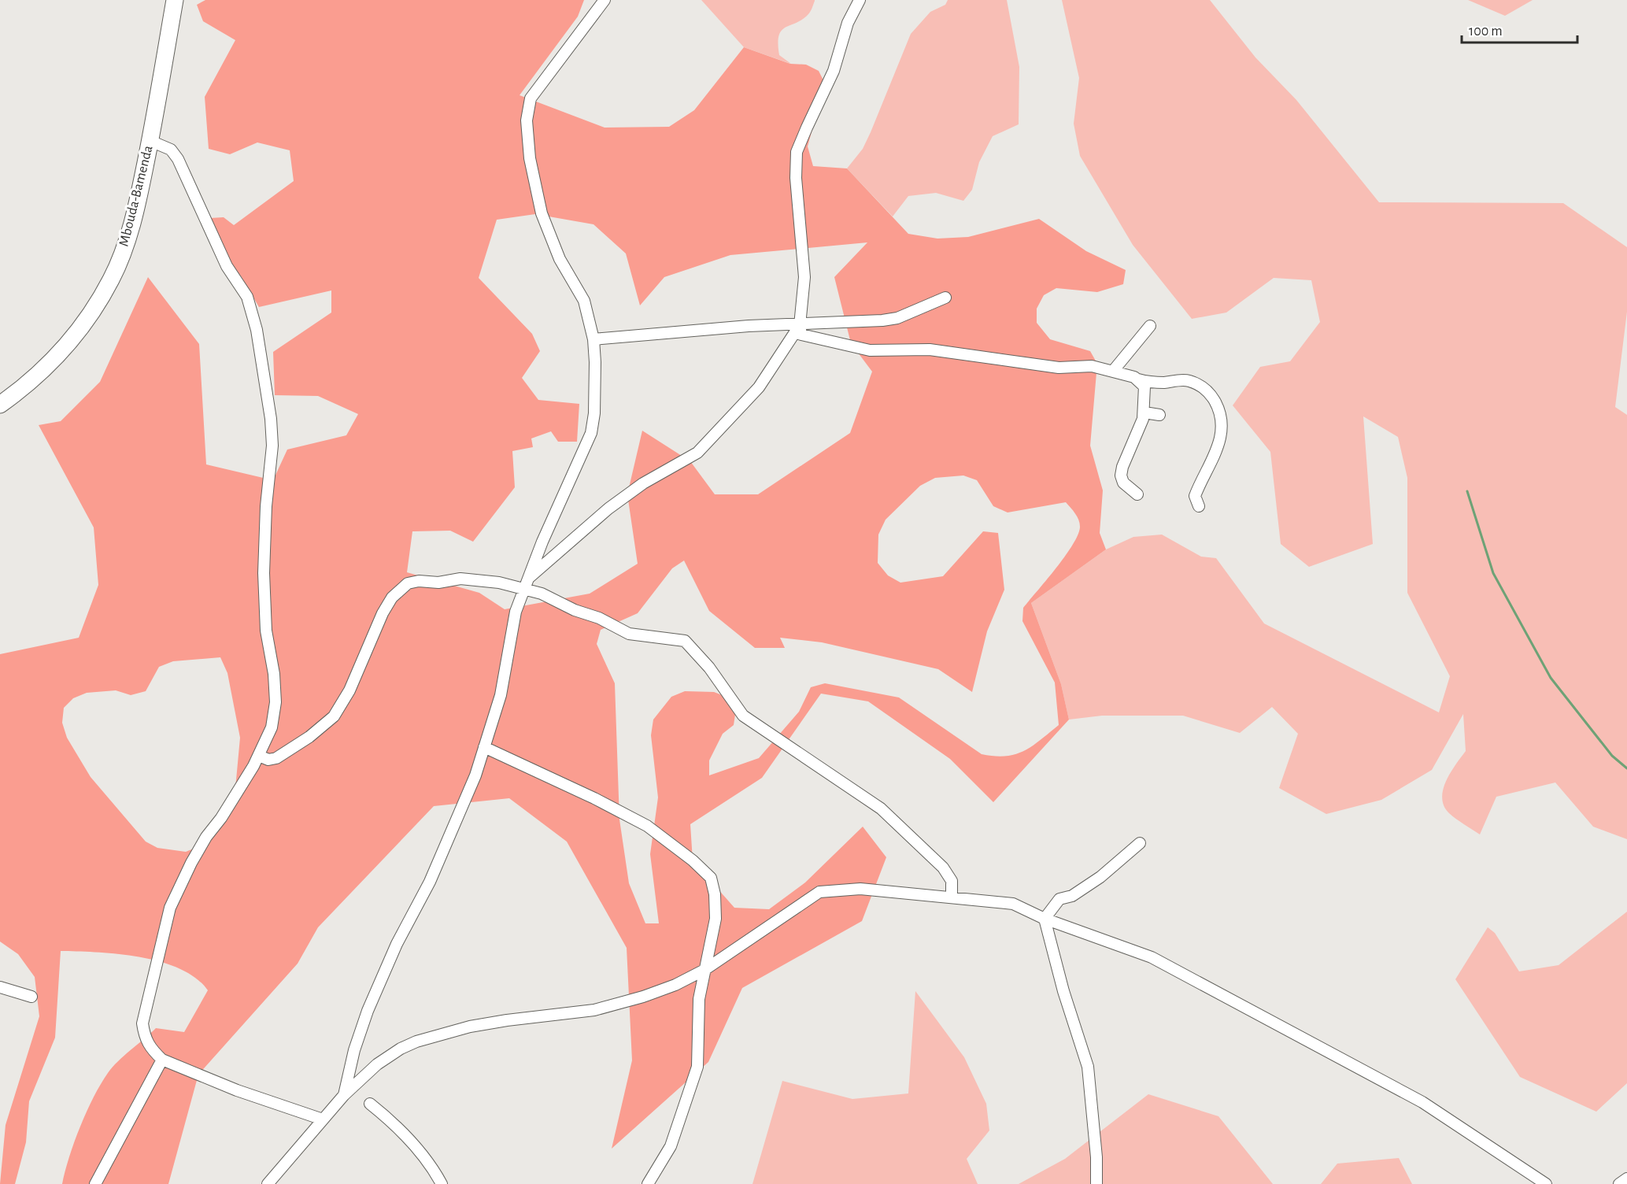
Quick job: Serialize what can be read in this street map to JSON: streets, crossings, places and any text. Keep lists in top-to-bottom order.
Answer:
{
  "streets": {
    "highway": ["Mbouda-Bamenda"]
  },
  "scale_bar": "100 m"
}
